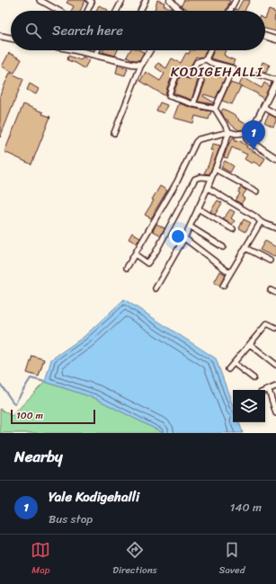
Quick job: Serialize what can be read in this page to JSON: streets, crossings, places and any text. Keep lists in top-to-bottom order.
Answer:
{
  "districts": ["KODIGEHALLI"],
  "scale_bar": "100 m",
  "page": {
    "search": "Search here",
    "pins": "1",
    "scale": "100 m",
    "heading": "Nearby",
    "list": [
      {
        "mark": "1",
        "name": "Yale Kodigehalli",
        "note": "Bus stop",
        "value": "140 m"
      }
    ],
    "nav": ["Map", "Directions", "Saved"]
  }
}
